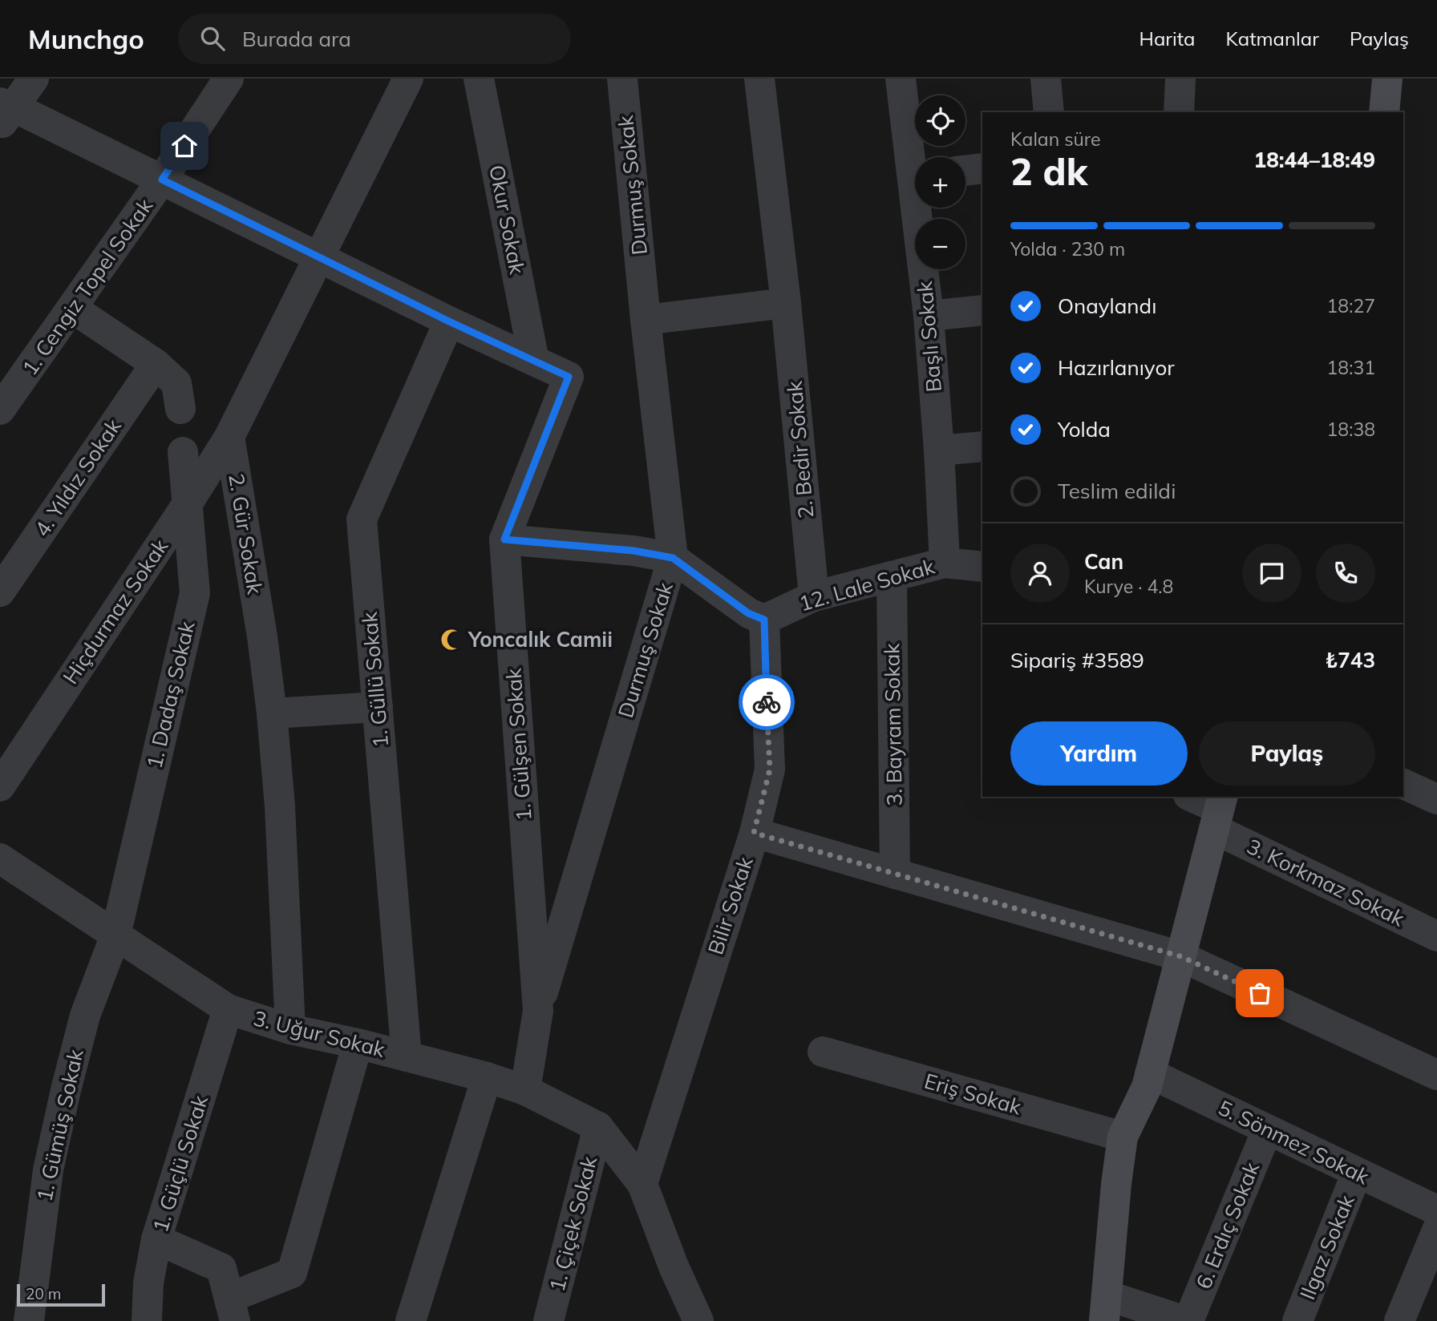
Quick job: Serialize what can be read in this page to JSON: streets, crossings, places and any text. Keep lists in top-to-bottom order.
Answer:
{
  "streets": {
    "street": [
      "Durmuş Sokak",
      "Okur Sokak",
      "1. Cengiz Topel Sokak",
      "Başlı Sokak",
      "2. Bedir Sokak",
      "4. Yıldız Sokak",
      "2. Gür Sokak",
      "12. Lale Sokak",
      "Hiçdurmaz Sokak",
      "1. Güllü Sokak",
      "1. Dadaş Sokak",
      "3. Bayram Sokak",
      "1. Gülşen Sokak",
      "3. Korkmaz Sokak",
      "Bilir Sokak",
      "3. Uğur Sokak",
      "Eriş Sokak",
      "1. Gümüş Sokak",
      "5. Sönmez Sokak",
      "1. Güçlü Sokak",
      "1. Çiçek Sokak",
      "6. Erdıç Sokak",
      "Ilgaz Sokak"
    ]
  },
  "crossings": [
    ["Durmuş Sokak", "1. Gülşen Sokak"],
    ["Okur Sokak", "1. Gülşen Sokak"],
    ["Başlı Sokak", "12. Lale Sokak"],
    ["2. Bedir Sokak", "12. Lale Sokak"],
    ["2. Gür Sokak", "Hiçdurmaz Sokak"],
    ["2. Gür Sokak", "3. Uğur Sokak"],
    ["12. Lale Sokak", "3. Bayram Sokak"],
    ["12. Lale Sokak", "Bilir Sokak"],
    ["Hiçdurmaz Sokak", "1. Dadaş Sokak"],
    ["1. Güllü Sokak", "3. Uğur Sokak"],
    ["1. Dadaş Sokak", "3. Uğur Sokak"],
    ["1. Dadaş Sokak", "1. Gümüş Sokak"],
    ["1. Gülşen Sokak", "3. Uğur Sokak"],
    ["Bilir Sokak", "3. Uğur Sokak"],
    ["3. Uğur Sokak", "1. Gümüş Sokak"],
    ["3. Uğur Sokak", "1. Güçlü Sokak"],
    ["3. Uğur Sokak", "1. Çiçek Sokak"],
    ["5. Sönmez Sokak", "6. Erdıç Sokak"],
    ["5. Sönmez Sokak", "Ilgaz Sokak"]
  ],
  "places": {
    "mosque": ["Yoncalık Camii"]
  },
  "scale_bar": "20 m",
  "page": {
    "header": "Munchgo",
    "search": "Burada ara",
    "nav": ["Harita", "Katmanlar", "Paylaş"],
    "map_buttons": ["+", "−"],
    "heading": ["2 dk", "Kalan süre", "18:44–18:49"],
    "panel": [
      "Can",
      "Kurye · 4.8",
      "Sipariş #3589",
      "₺743"
    ],
    "bar": "Yolda · 230 m",
    "list": [
      ["Onaylandı", "18:27"],
      ["Hazırlanıyor", "18:31"],
      ["Yolda", "18:38"],
      "Teslim edildi"
    ],
    "buttons": ["Yardım", "Paylaş"],
    "scale": "20 m"
  }
}
